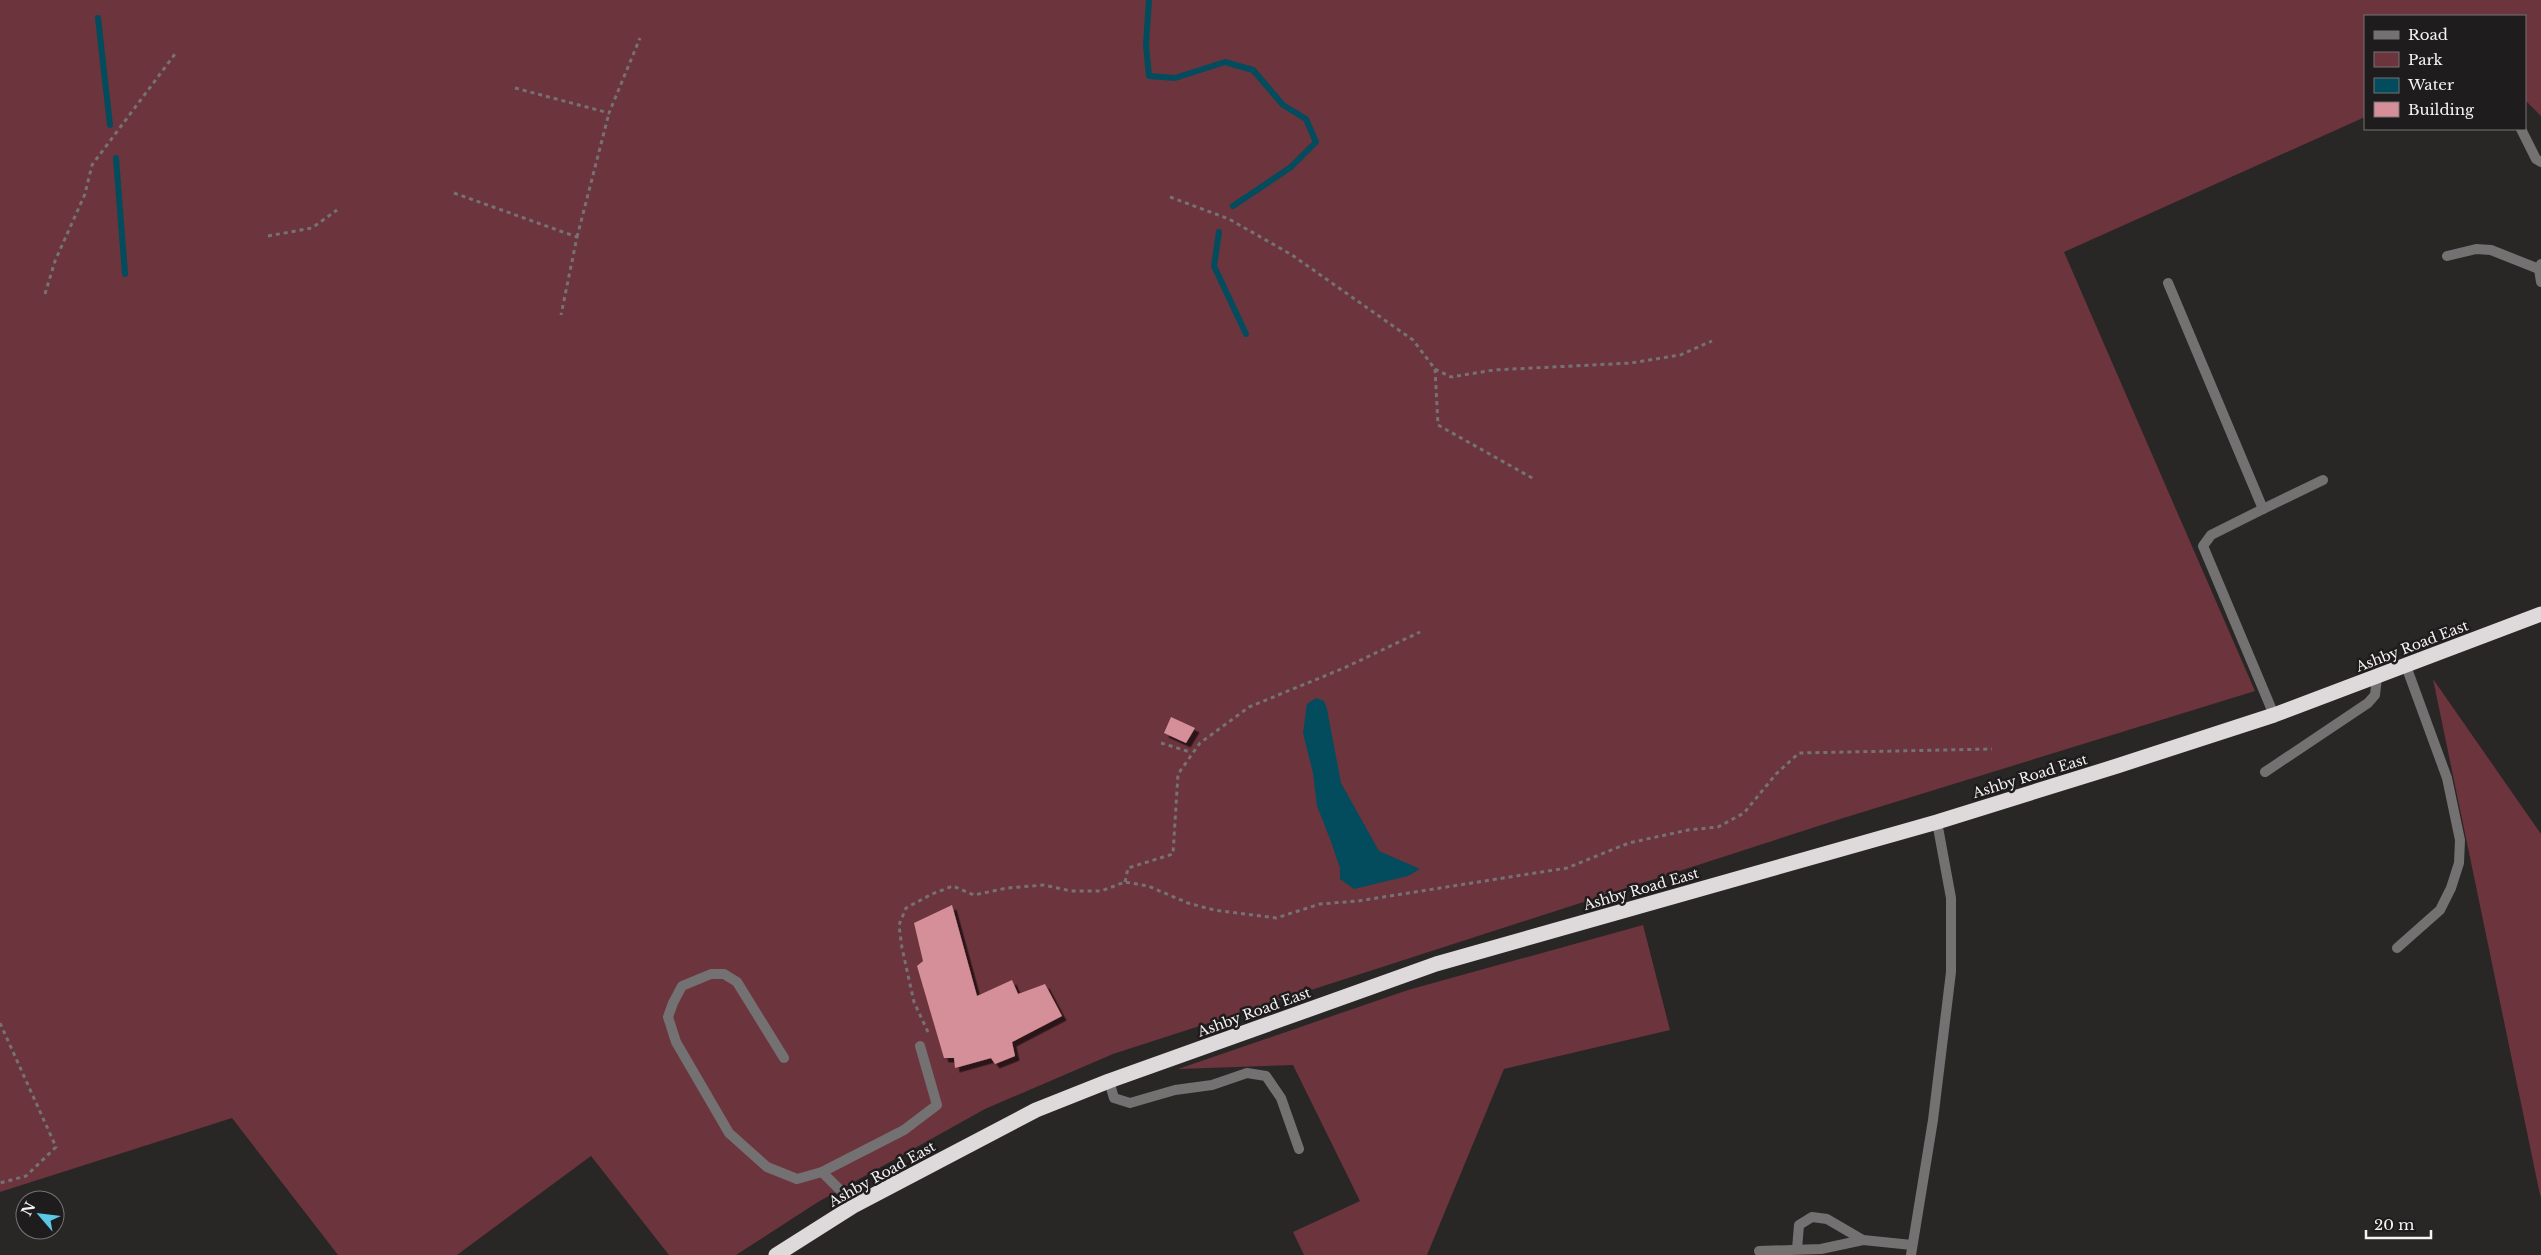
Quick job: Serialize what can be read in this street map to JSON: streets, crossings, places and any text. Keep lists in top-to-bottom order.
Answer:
{
  "streets": {
    "highway": ["Ashby Road East"]
  },
  "legend": [
    "Road",
    "Park",
    "Water",
    "Building"
  ],
  "scale_bar": "20 m",
  "north": "top left"
}
